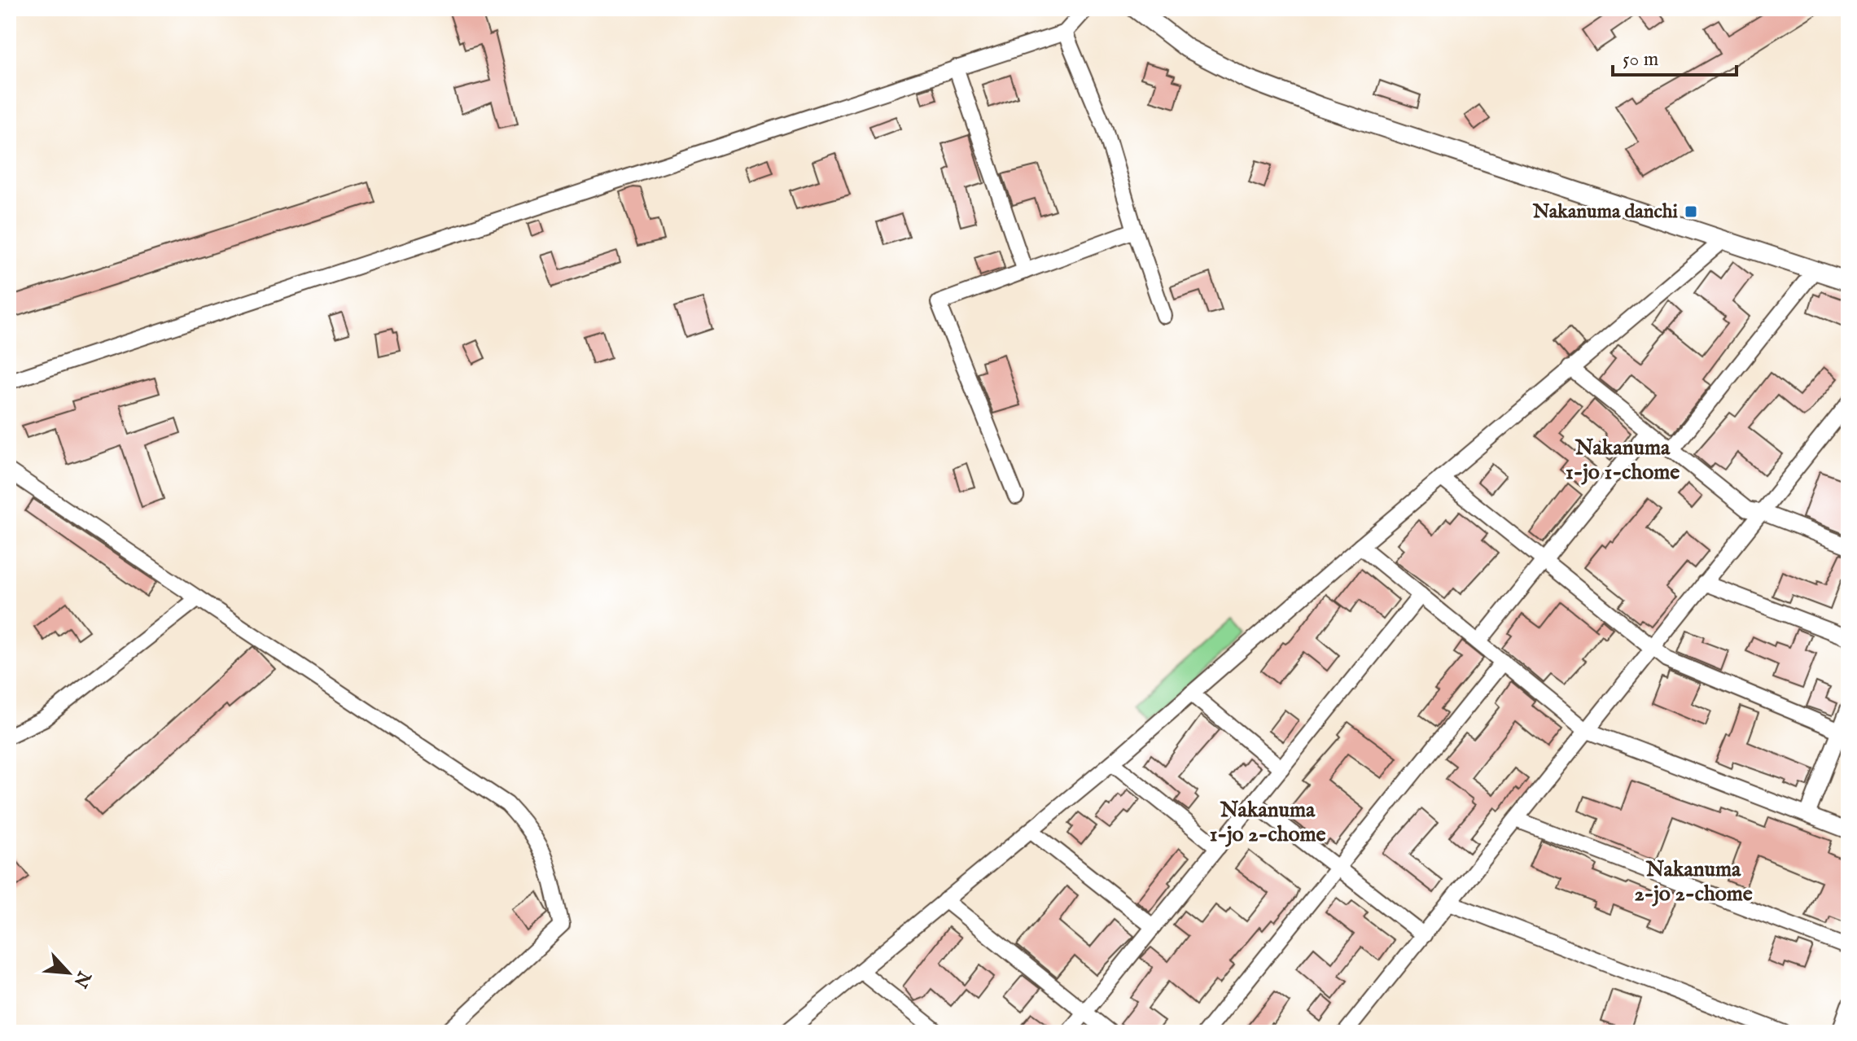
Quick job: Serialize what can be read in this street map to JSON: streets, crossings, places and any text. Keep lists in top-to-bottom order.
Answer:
{
  "districts": ["Nakanuma 1-jo 1-chome", "Nakanuma 1-jo 2-chome", "Nakanuma 2-jo 2-chome"],
  "places": {
    "transit": ["Nakanuma danchi"]
  },
  "scale_bar": "50 m",
  "north": "bottom right"
}
